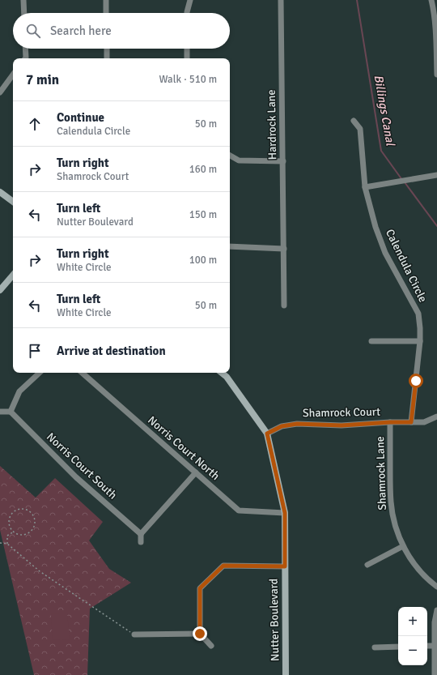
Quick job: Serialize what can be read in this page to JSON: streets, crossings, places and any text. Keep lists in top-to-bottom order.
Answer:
{
  "streets": {
    "street": [
      "Hardrock Lane",
      "Calendula Circle",
      "Shamrock Court",
      "Norris Court North",
      "Norris Court South",
      "Shamrock Lane",
      "Nutter Boulevard"
    ]
  },
  "crossings": [
    ["Calendula Circle", "Shamrock Court"],
    ["Shamrock Court", "Shamrock Lane"],
    ["Shamrock Court", "Nutter Boulevard"],
    ["Norris Court North", "Nutter Boulevard"]
  ],
  "water": ["Billings Canal"],
  "page": {
    "search": "Search here",
    "heading": ["7 min", "Walk · 510 m"],
    "list": [
      ["Continue", "Calendula Circle", "50 m"],
      ["Turn right", "Shamrock Court", "160 m"],
      ["Turn left", "Nutter Boulevard", "150 m"],
      ["Turn right", "White Circle", "100 m"],
      ["Turn left", "White Circle", "50 m"],
      "Arrive at destination"
    ],
    "map_buttons": ["+", "−"]
  }
}
